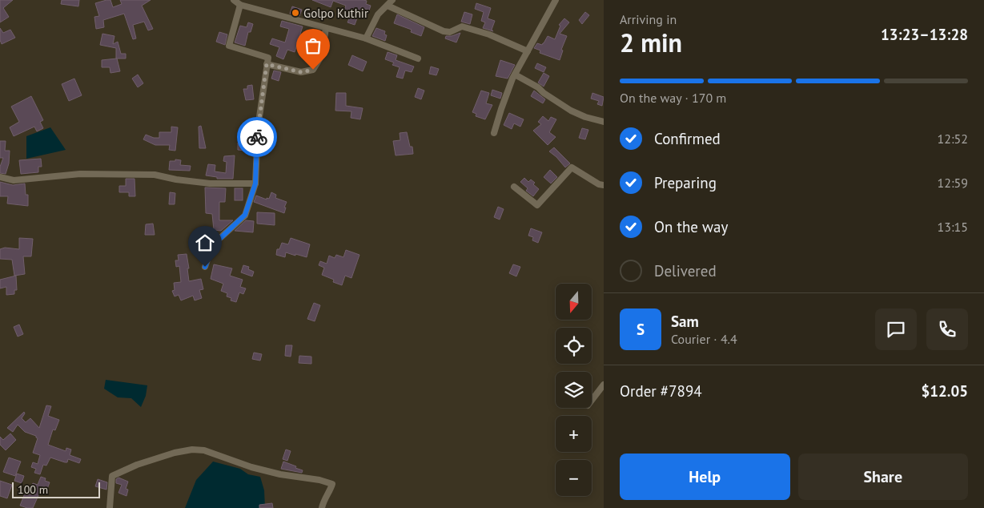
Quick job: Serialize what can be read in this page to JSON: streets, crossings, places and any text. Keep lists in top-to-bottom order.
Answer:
{
  "places": ["Golpo Kuthir"],
  "scale_bar": "100 m",
  "north": "bottom",
  "page": {
    "heading": ["2 min", "Arriving in", "13:23–13:28"],
    "panel": [
      "Sam",
      "Courier · 4.4",
      "Order #7894",
      "$12.05"
    ],
    "bar": "On the way · 170 m",
    "list": [
      ["Confirmed", "12:52"],
      ["Preparing", "12:59"],
      ["On the way", "13:15"],
      "Delivered"
    ],
    "map_buttons": ["+", "−"],
    "round": "S",
    "buttons": ["Help", "Share"],
    "scale": "100 m"
  }
}
